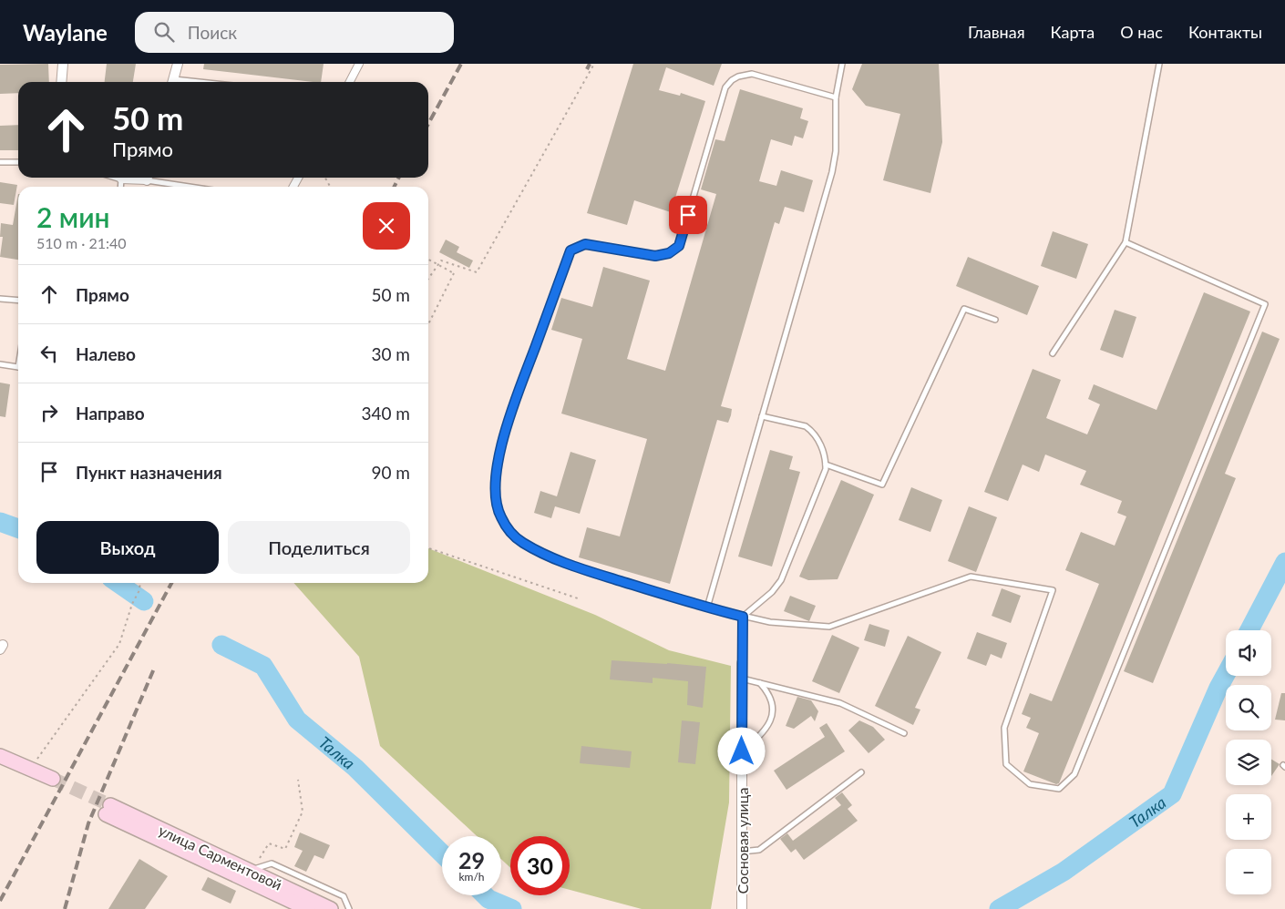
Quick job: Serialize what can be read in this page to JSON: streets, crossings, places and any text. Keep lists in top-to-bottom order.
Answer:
{
  "streets": {
    "main road": ["улица Сарментовой"],
    "street": ["Сосновая улица"]
  },
  "water": ["Талка"],
  "page": {
    "header": "Waylane",
    "search": "Поиск",
    "nav": [
      "Главная",
      "Карта",
      "О нас",
      "Контакты"
    ],
    "turn": ["50 m", "Прямо"],
    "heading": ["2 мин", "510 m · 21:40"],
    "list": [
      {
        "name": "Прямо",
        "value": "50 m"
      },
      {
        "name": "Налево",
        "value": "30 m"
      },
      {
        "name": "Направо",
        "value": "340 m"
      },
      {
        "name": "Пункт назначения",
        "value": "90 m"
      }
    ],
    "buttons": ["Выход", "Поделиться"],
    "map_buttons": ["+", "−"],
    "speed": "29 km/h",
    "limit": "30"
  }
}
